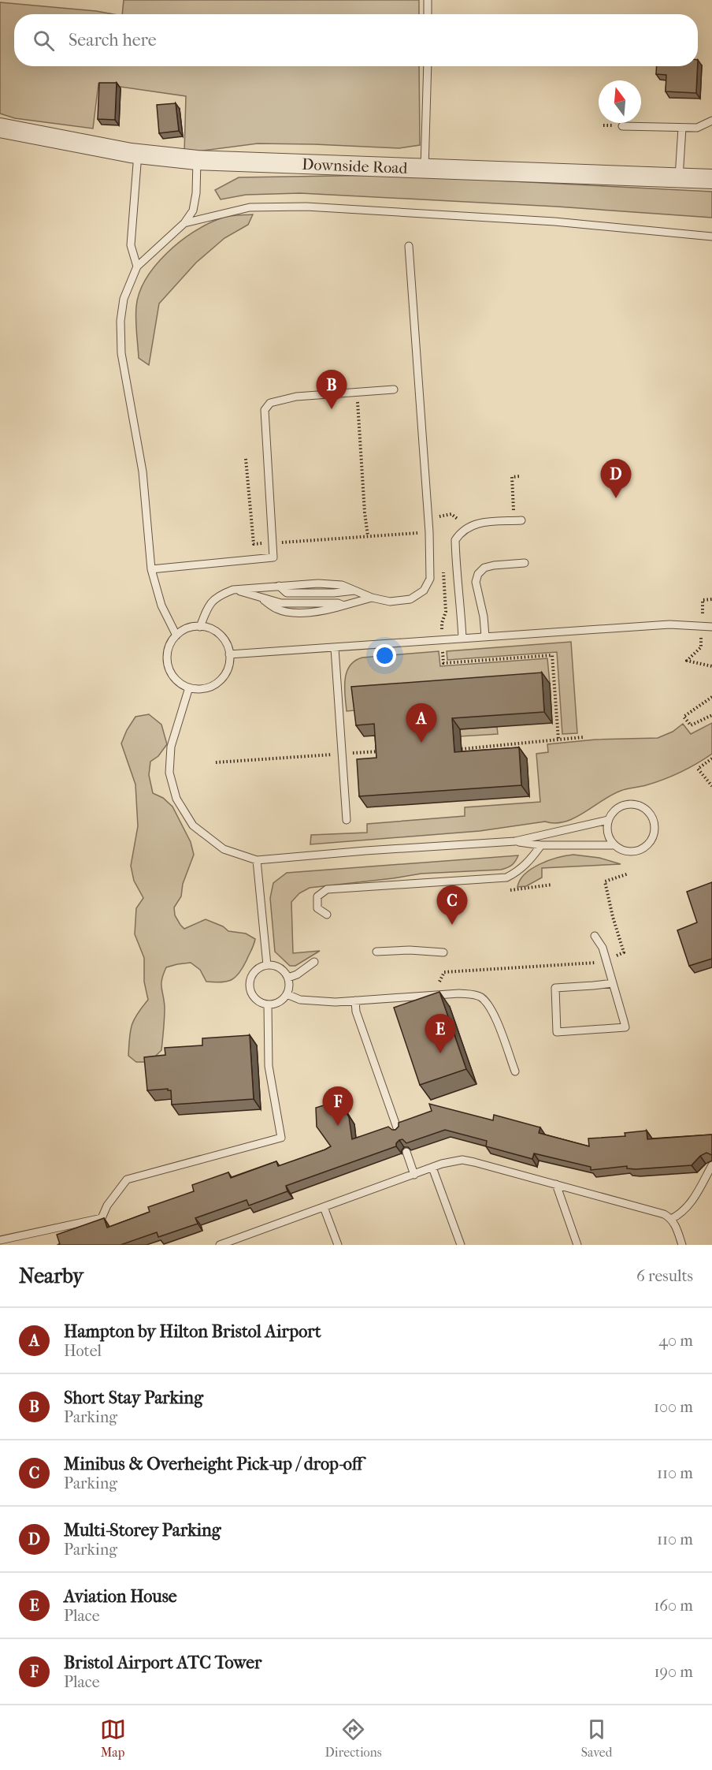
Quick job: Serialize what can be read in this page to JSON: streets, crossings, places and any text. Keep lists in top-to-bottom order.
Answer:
{
  "streets": {
    "street": ["Downside Road"]
  },
  "north": "top",
  "page": {
    "search": "Search here",
    "pins": [
      "B",
      "D",
      "A",
      "C",
      "E",
      "F"
    ],
    "heading": ["Nearby", "6 results"],
    "list": [
      {
        "mark": "A",
        "name": "Hampton by Hilton Bristol Airport",
        "note": "Hotel",
        "value": "40 m"
      },
      {
        "mark": "B",
        "name": "Short Stay Parking",
        "note": "Parking",
        "value": "100 m"
      },
      {
        "mark": "C",
        "name": "Minibus & Overheight Pick-up / drop-off",
        "note": "Parking",
        "value": "110 m"
      },
      {
        "mark": "D",
        "name": "Multi-Storey Parking",
        "note": "Parking",
        "value": "110 m"
      },
      {
        "mark": "E",
        "name": "Aviation House",
        "note": "Place",
        "value": "160 m"
      },
      {
        "mark": "F",
        "name": "Bristol Airport ATC Tower",
        "note": "Place",
        "value": "190 m"
      }
    ],
    "nav": ["Map", "Directions", "Saved"]
  }
}
